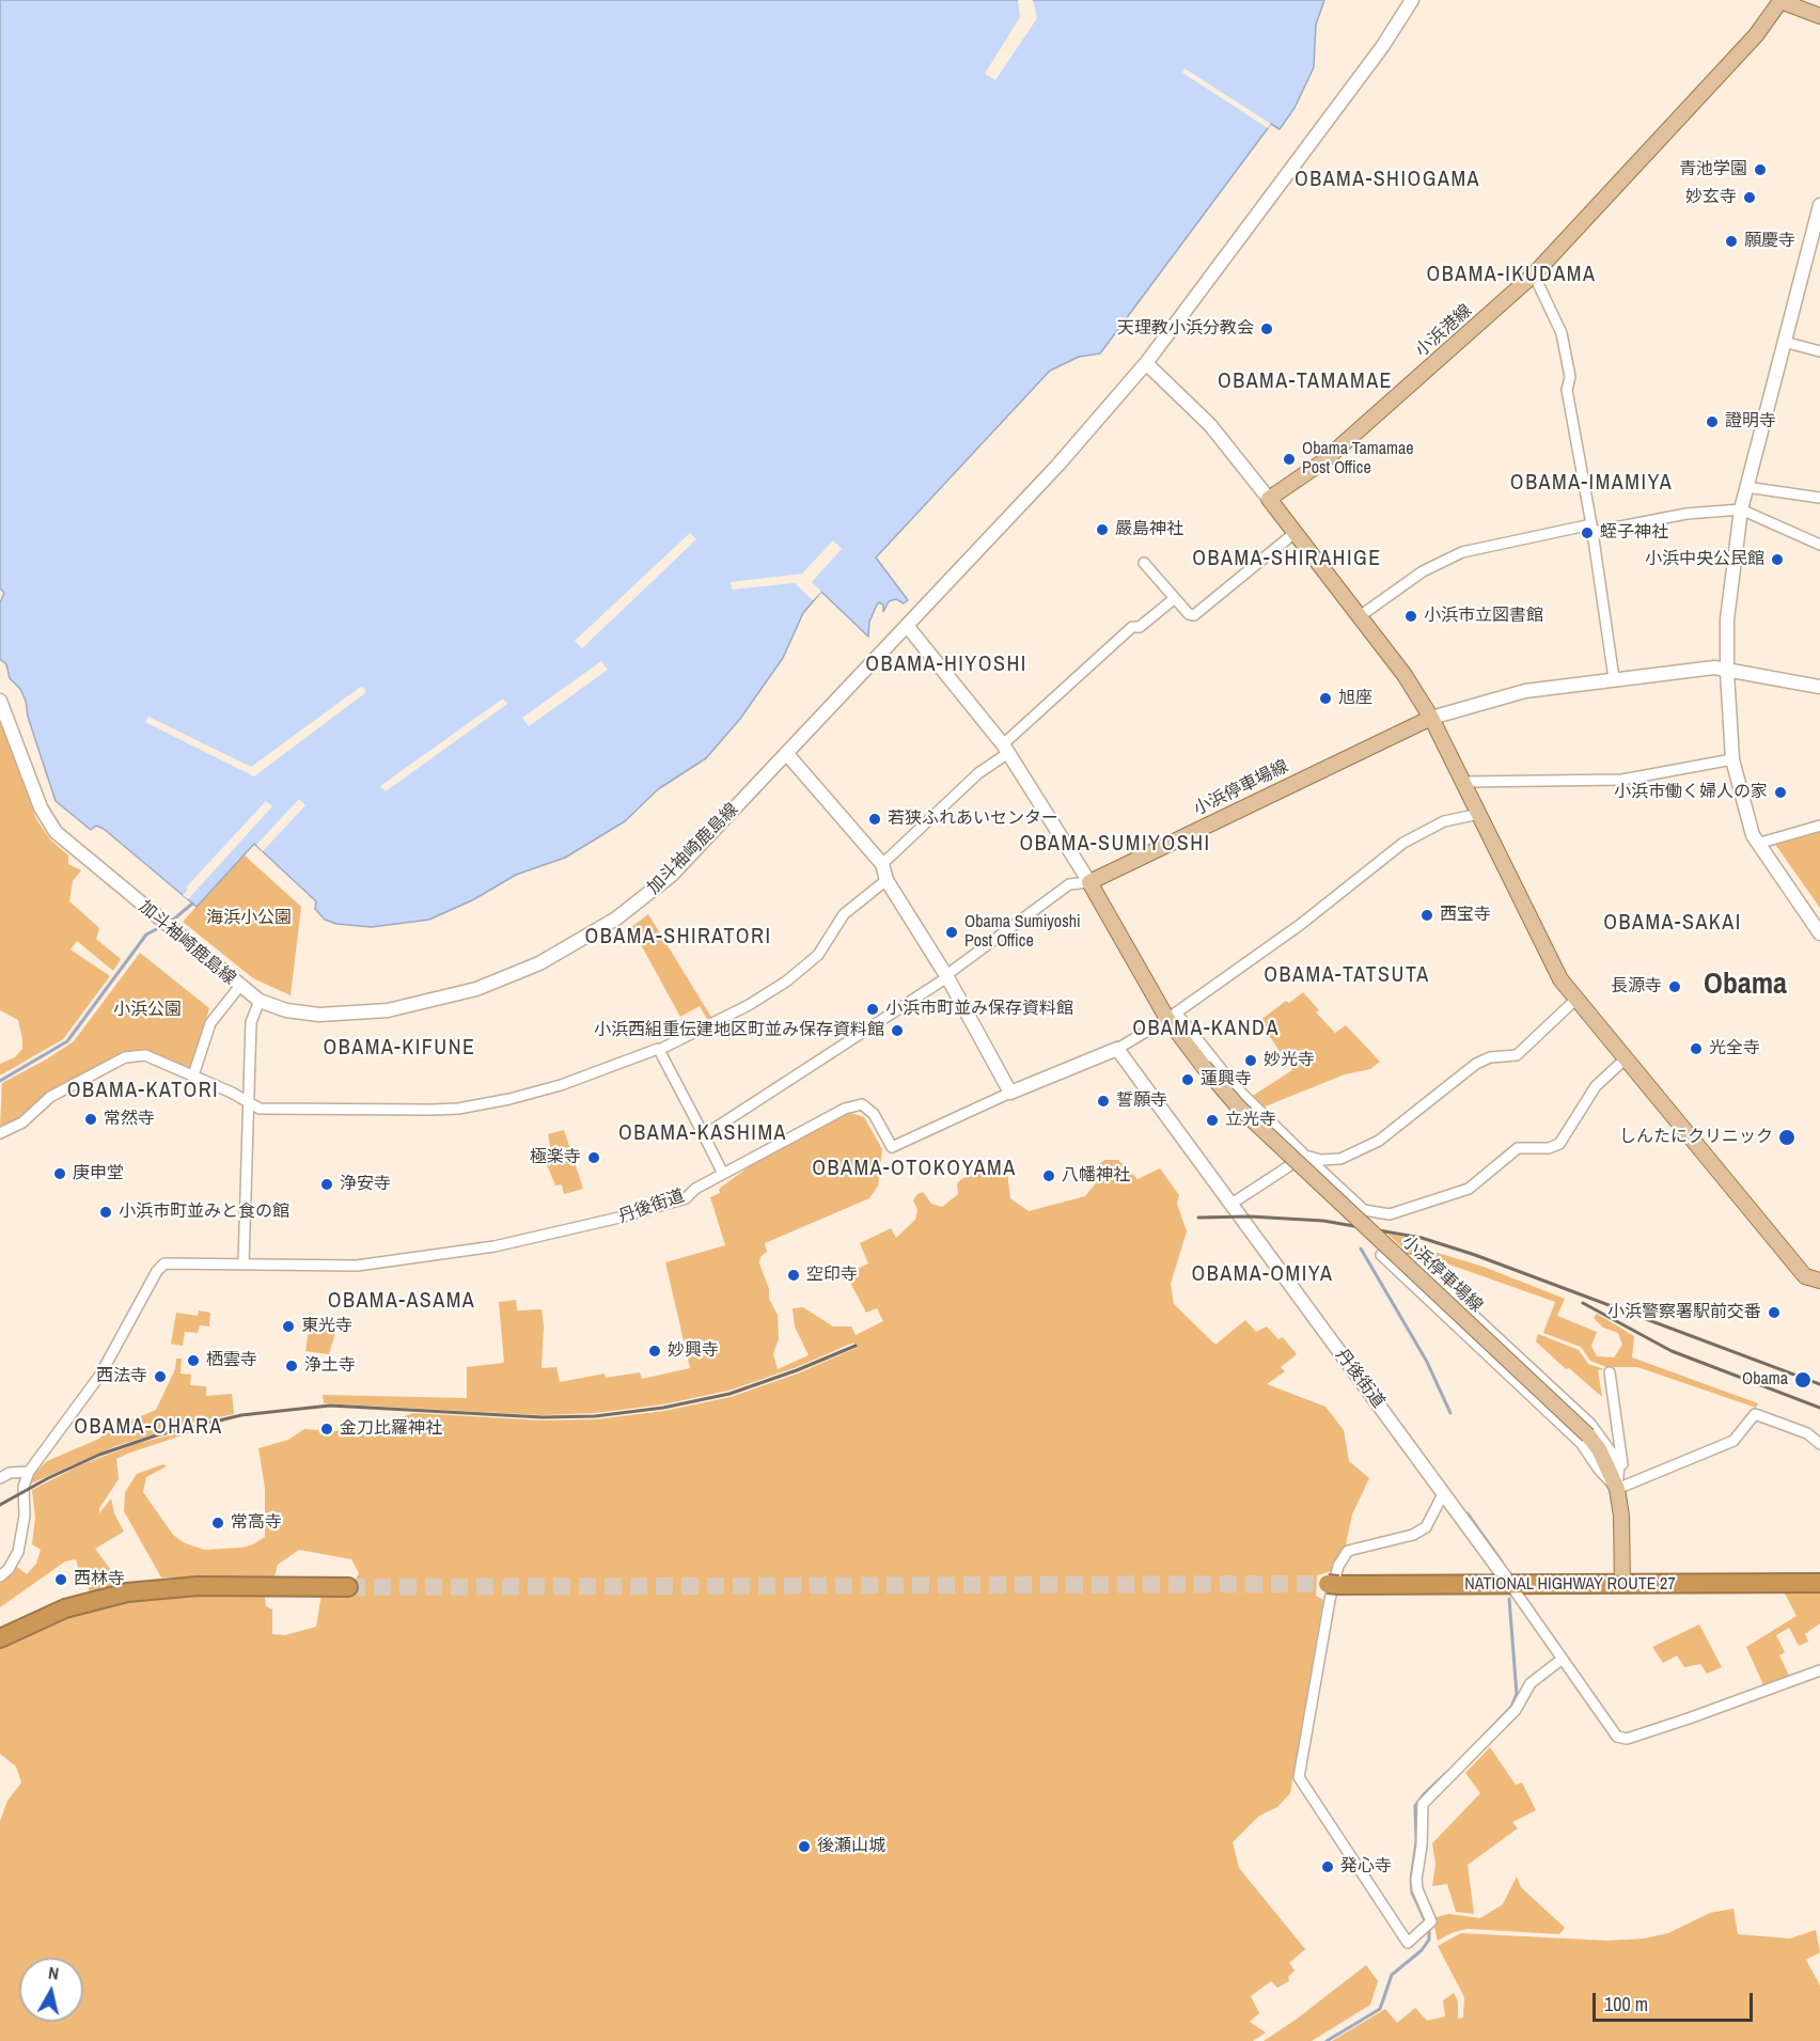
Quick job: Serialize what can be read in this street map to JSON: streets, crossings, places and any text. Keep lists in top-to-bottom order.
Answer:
{
  "streets": {
    "highway": ["NATIONAL HIGHWAY ROUTE 27"],
    "main road": ["小浜港線", "小浜停車場線"],
    "street": ["加斗袖崎鹿島線", "丹後街道"]
  },
  "crossings": [
    ["小浜停車場線", "NATIONAL HIGHWAY ROUTE 27"],
    ["丹後街道", "NATIONAL HIGHWAY ROUTE 27"]
  ],
  "districts": [
    "OBAMA-SHIOGAMA",
    "OBAMA-IKUDAMA",
    "OBAMA-TAMAMAE",
    "OBAMA-IMAMIYA",
    "OBAMA-SHIRAHIGE",
    "OBAMA-HIYOSHI",
    "OBAMA-SUMIYOSHI",
    "OBAMA-SAKAI",
    "OBAMA-SHIRATORI",
    "OBAMA-TATSUTA",
    "Obama",
    "OBAMA-KANDA",
    "OBAMA-KIFUNE",
    "OBAMA-KATORI",
    "OBAMA-KASHIMA",
    "OBAMA-OTOKOYAMA",
    "OBAMA-OMIYA",
    "OBAMA-ASAMA",
    "OBAMA-OHARA"
  ],
  "parks": ["海浜小公園", "小浜公園"],
  "places": [
    "青池学園",
    "妙玄寺",
    "願慶寺",
    "天理教小浜分教会",
    "證明寺",
    "Obama Tamamae Post Office",
    "嚴島神社",
    "蛭子神社",
    "小浜中央公民館",
    "小浜市立図書館",
    "旭座",
    "小浜市働く婦人の家",
    "若狭ふれあいセンター",
    "西宝寺",
    "Obama Sumiyoshi Post Office",
    "長源寺",
    "小浜市町並み保存資料館",
    "小浜西組重伝建地区町並み保存資料館",
    "光全寺",
    "妙光寺",
    "蓮興寺",
    "誓願寺",
    "常然寺",
    "立光寺",
    "しんたにクリニック",
    "極楽寺",
    "庚申堂",
    "八幡神社",
    "浄安寺",
    "小浜市町並みと食の館",
    "空印寺",
    "小浜警察署駅前交番",
    "東光寺",
    "妙興寺",
    "栖雲寺",
    "浄土寺",
    "西法寺",
    "Obama",
    "金刀比羅神社",
    "常高寺",
    "西林寺",
    "後瀬山城",
    "発心寺"
  ],
  "scale_bar": "100 m",
  "north": "top"
}
